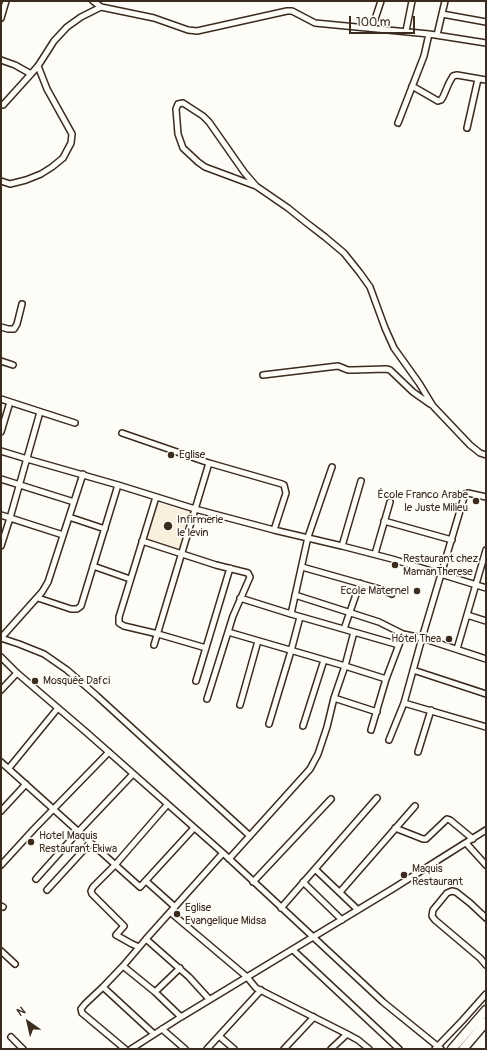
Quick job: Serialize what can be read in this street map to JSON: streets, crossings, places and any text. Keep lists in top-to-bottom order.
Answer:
{
  "places": [
    "Eglise",
    "École Franco Arabe le Juste Milieu",
    "Infirmerie le levin",
    "Restaurant chez MamanTherese",
    "Ecole Maternel",
    "Hôtel Thea",
    "Mosquée Dafci",
    "Hotel Maquis Restaurant Ekiwa",
    "Maquis Restaurant",
    "Eglise Evangelique Midsa"
  ],
  "scale_bar": "100 m",
  "north": "top left"
}
